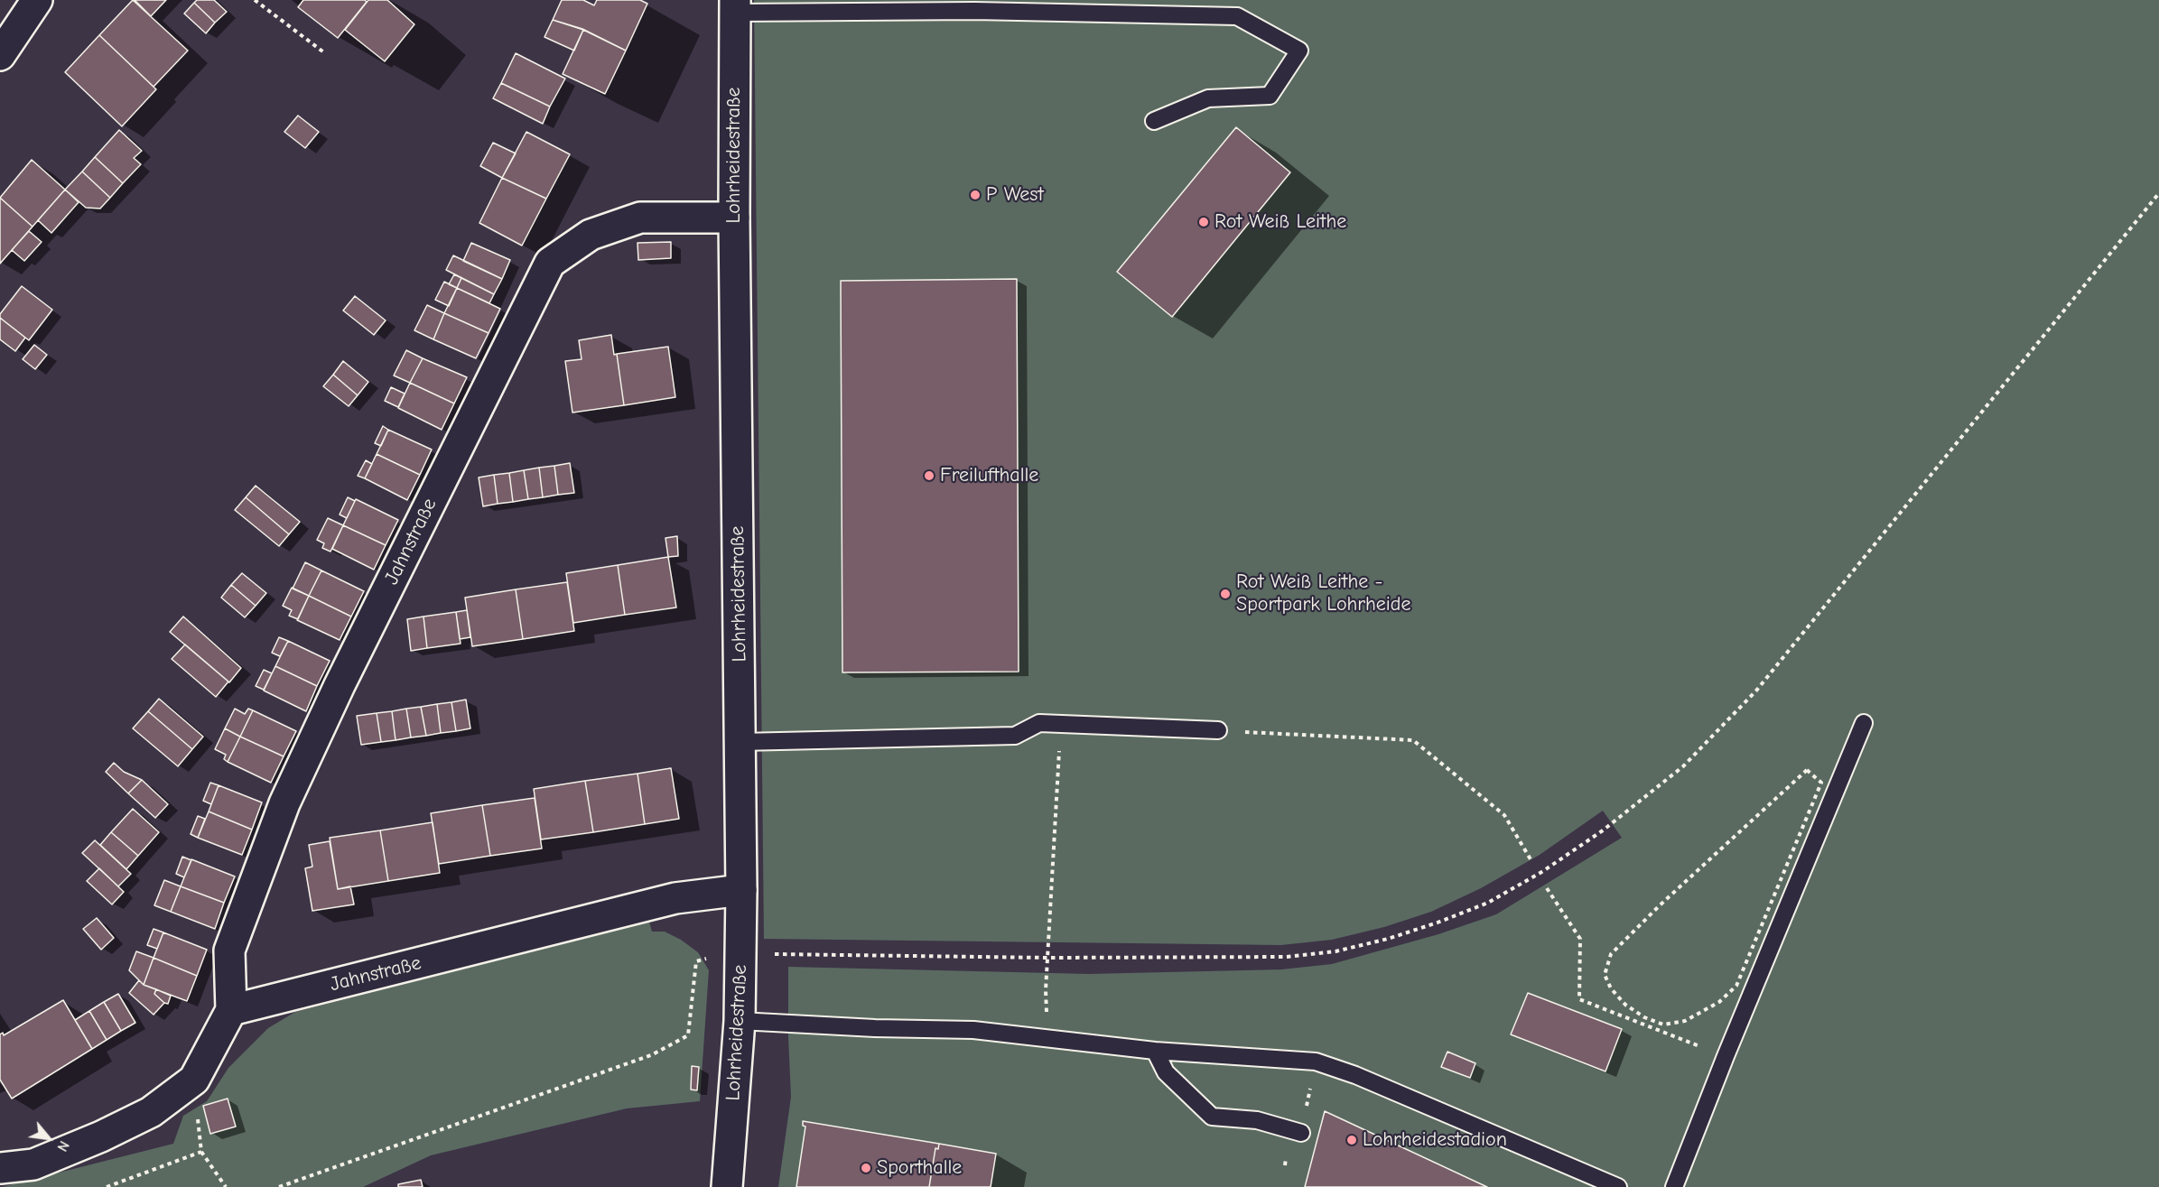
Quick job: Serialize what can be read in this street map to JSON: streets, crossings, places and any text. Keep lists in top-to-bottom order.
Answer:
{
  "streets": {
    "street": ["Lohrheidestraße", "Jahnstraße"]
  },
  "crossings": [
    ["Lohrheidestraße", "Jahnstraße"]
  ],
  "places": [
    "P West",
    "Rot Weiß Leithe",
    "Freilufthalle",
    "Rot Weiß Leithe - Sportpark Lohrheide",
    "Lohrheidestadion",
    "Sporthalle"
  ],
  "north": "bottom right"
}
